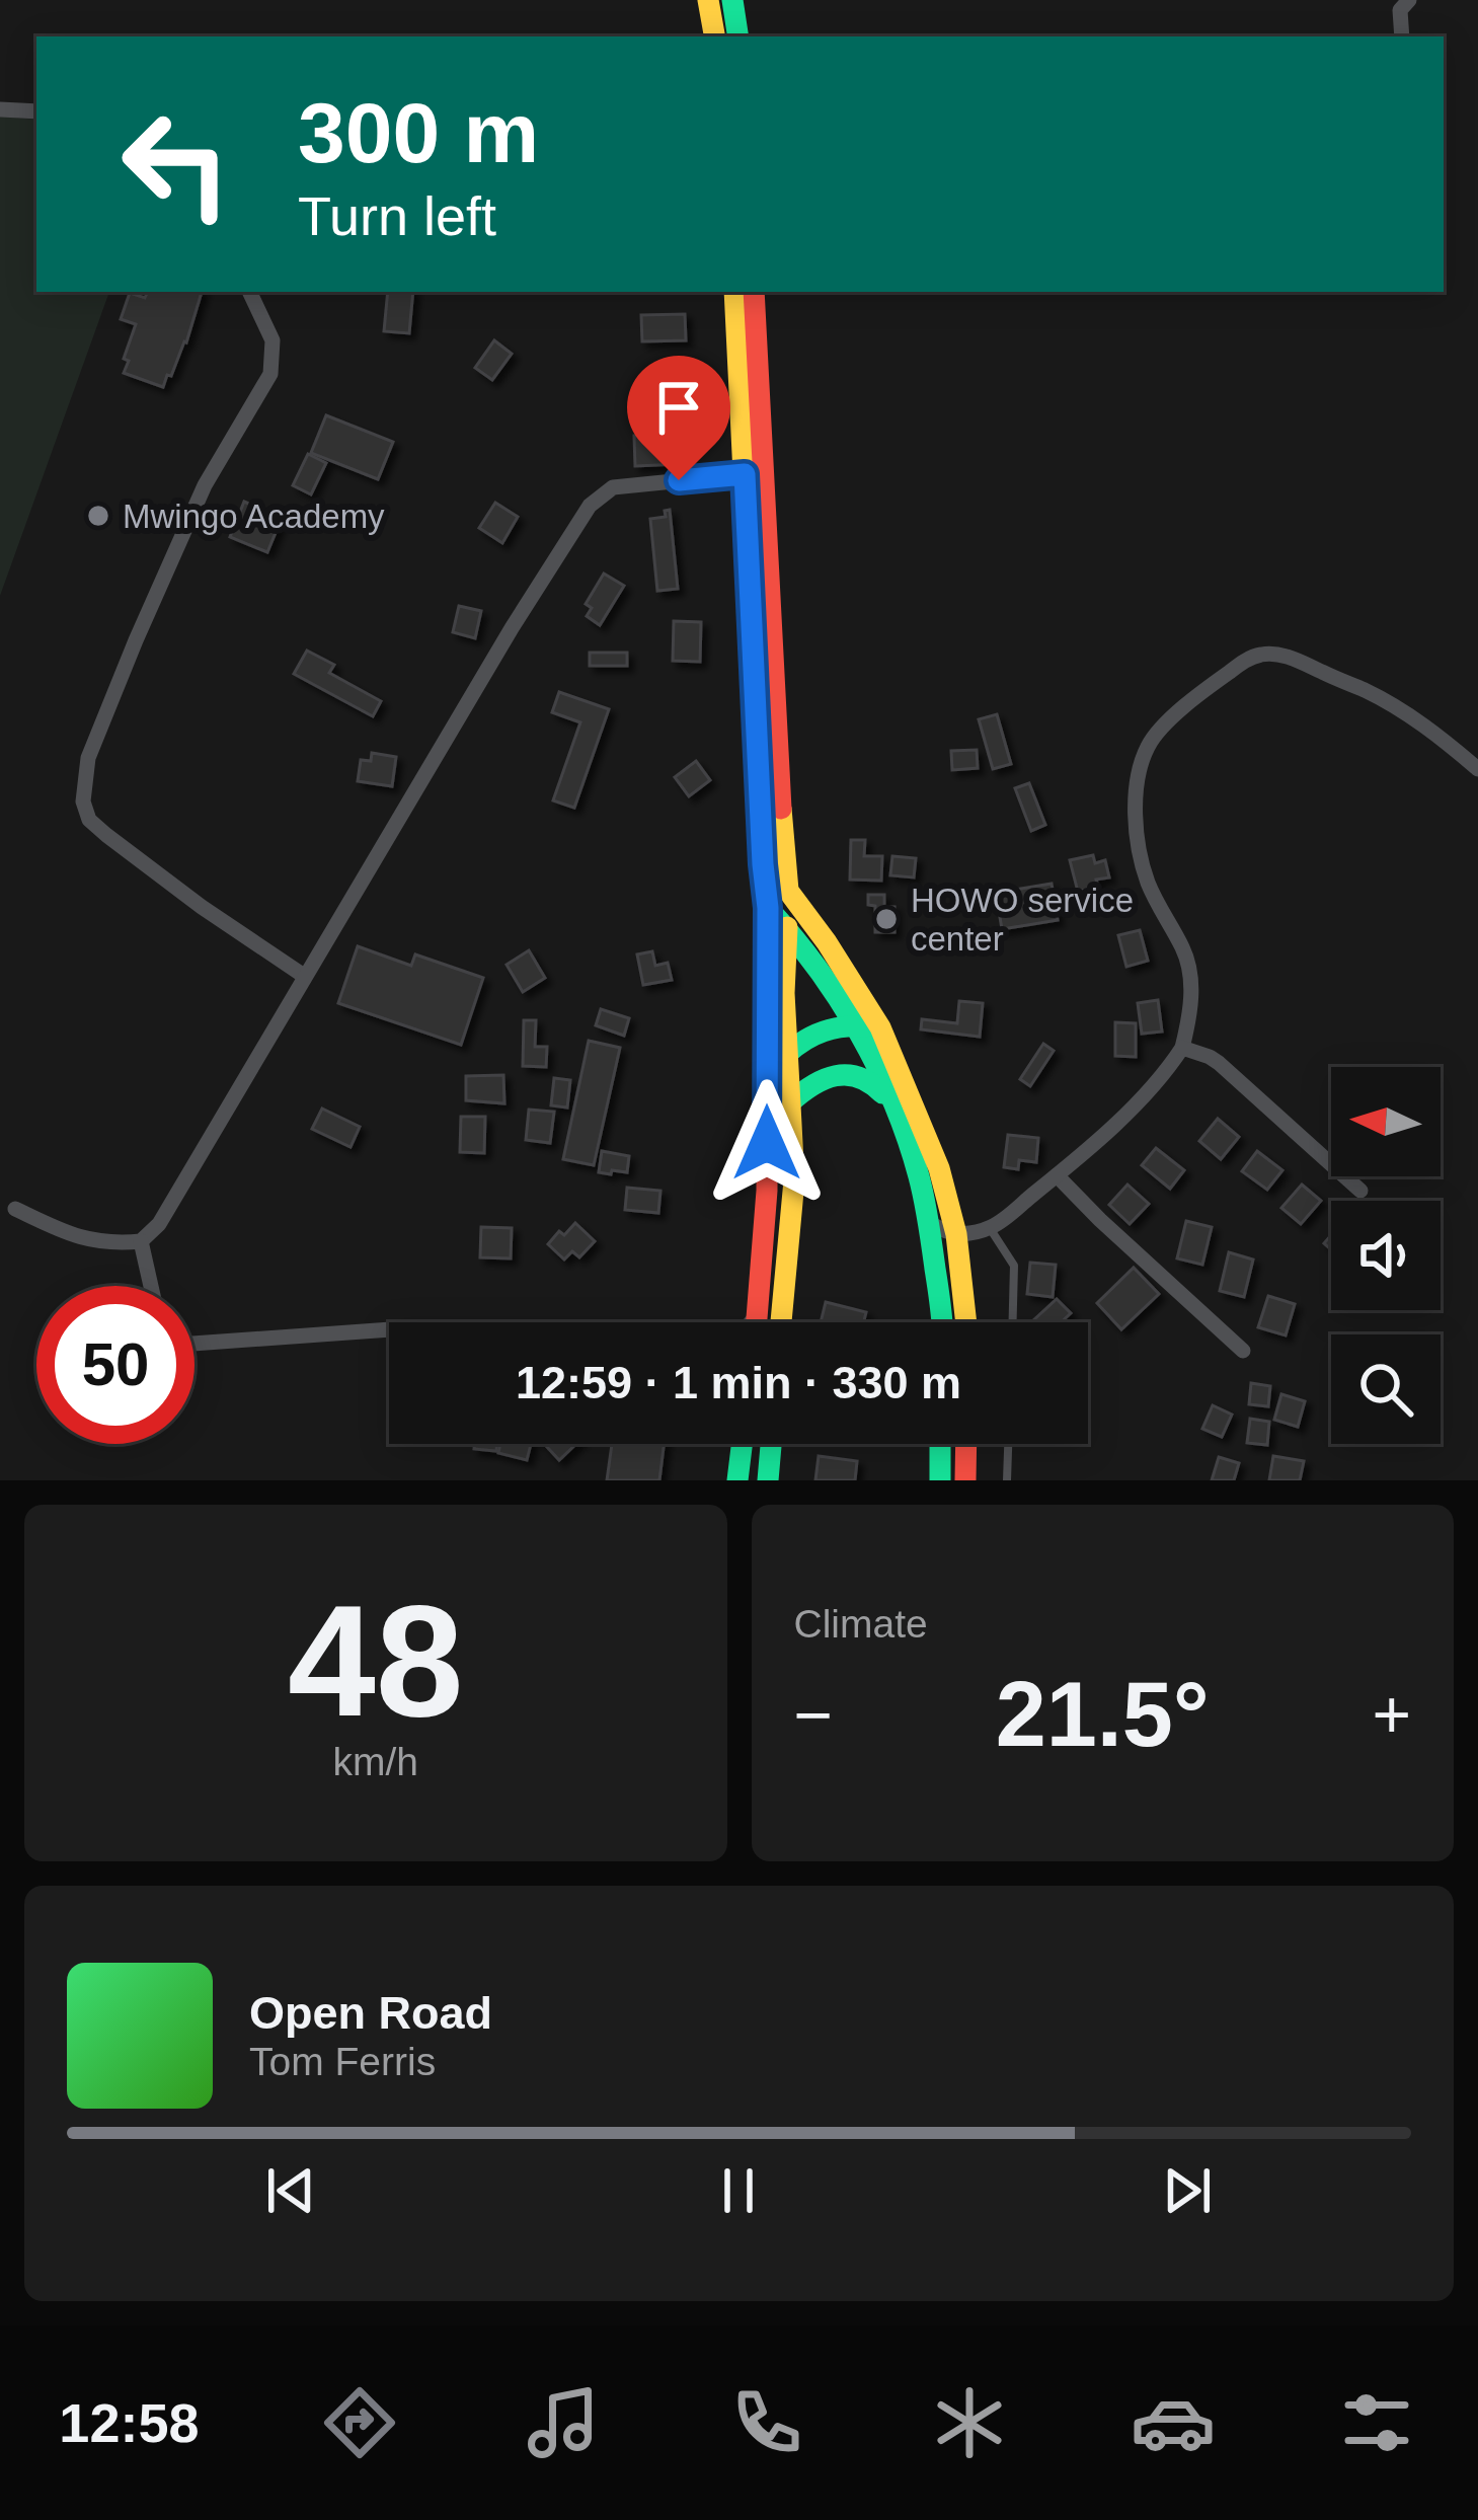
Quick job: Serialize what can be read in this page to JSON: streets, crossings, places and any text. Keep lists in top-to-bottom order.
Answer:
{
  "places": ["Mwingo Academy", "HOWO service center"],
  "north": "left",
  "page": {
    "turn": ["300 m", "Turn left"],
    "limit": "50",
    "trip": "12:59 · 1 min · 330 m",
    "tile": [
      ["48", "km/h"],
      "Climate"
    ],
    "heat": ["−", "21.5°", "+"],
    "song": ["Open Road", "Tom Ferris"],
    "tabs": "12:58"
  }
}
